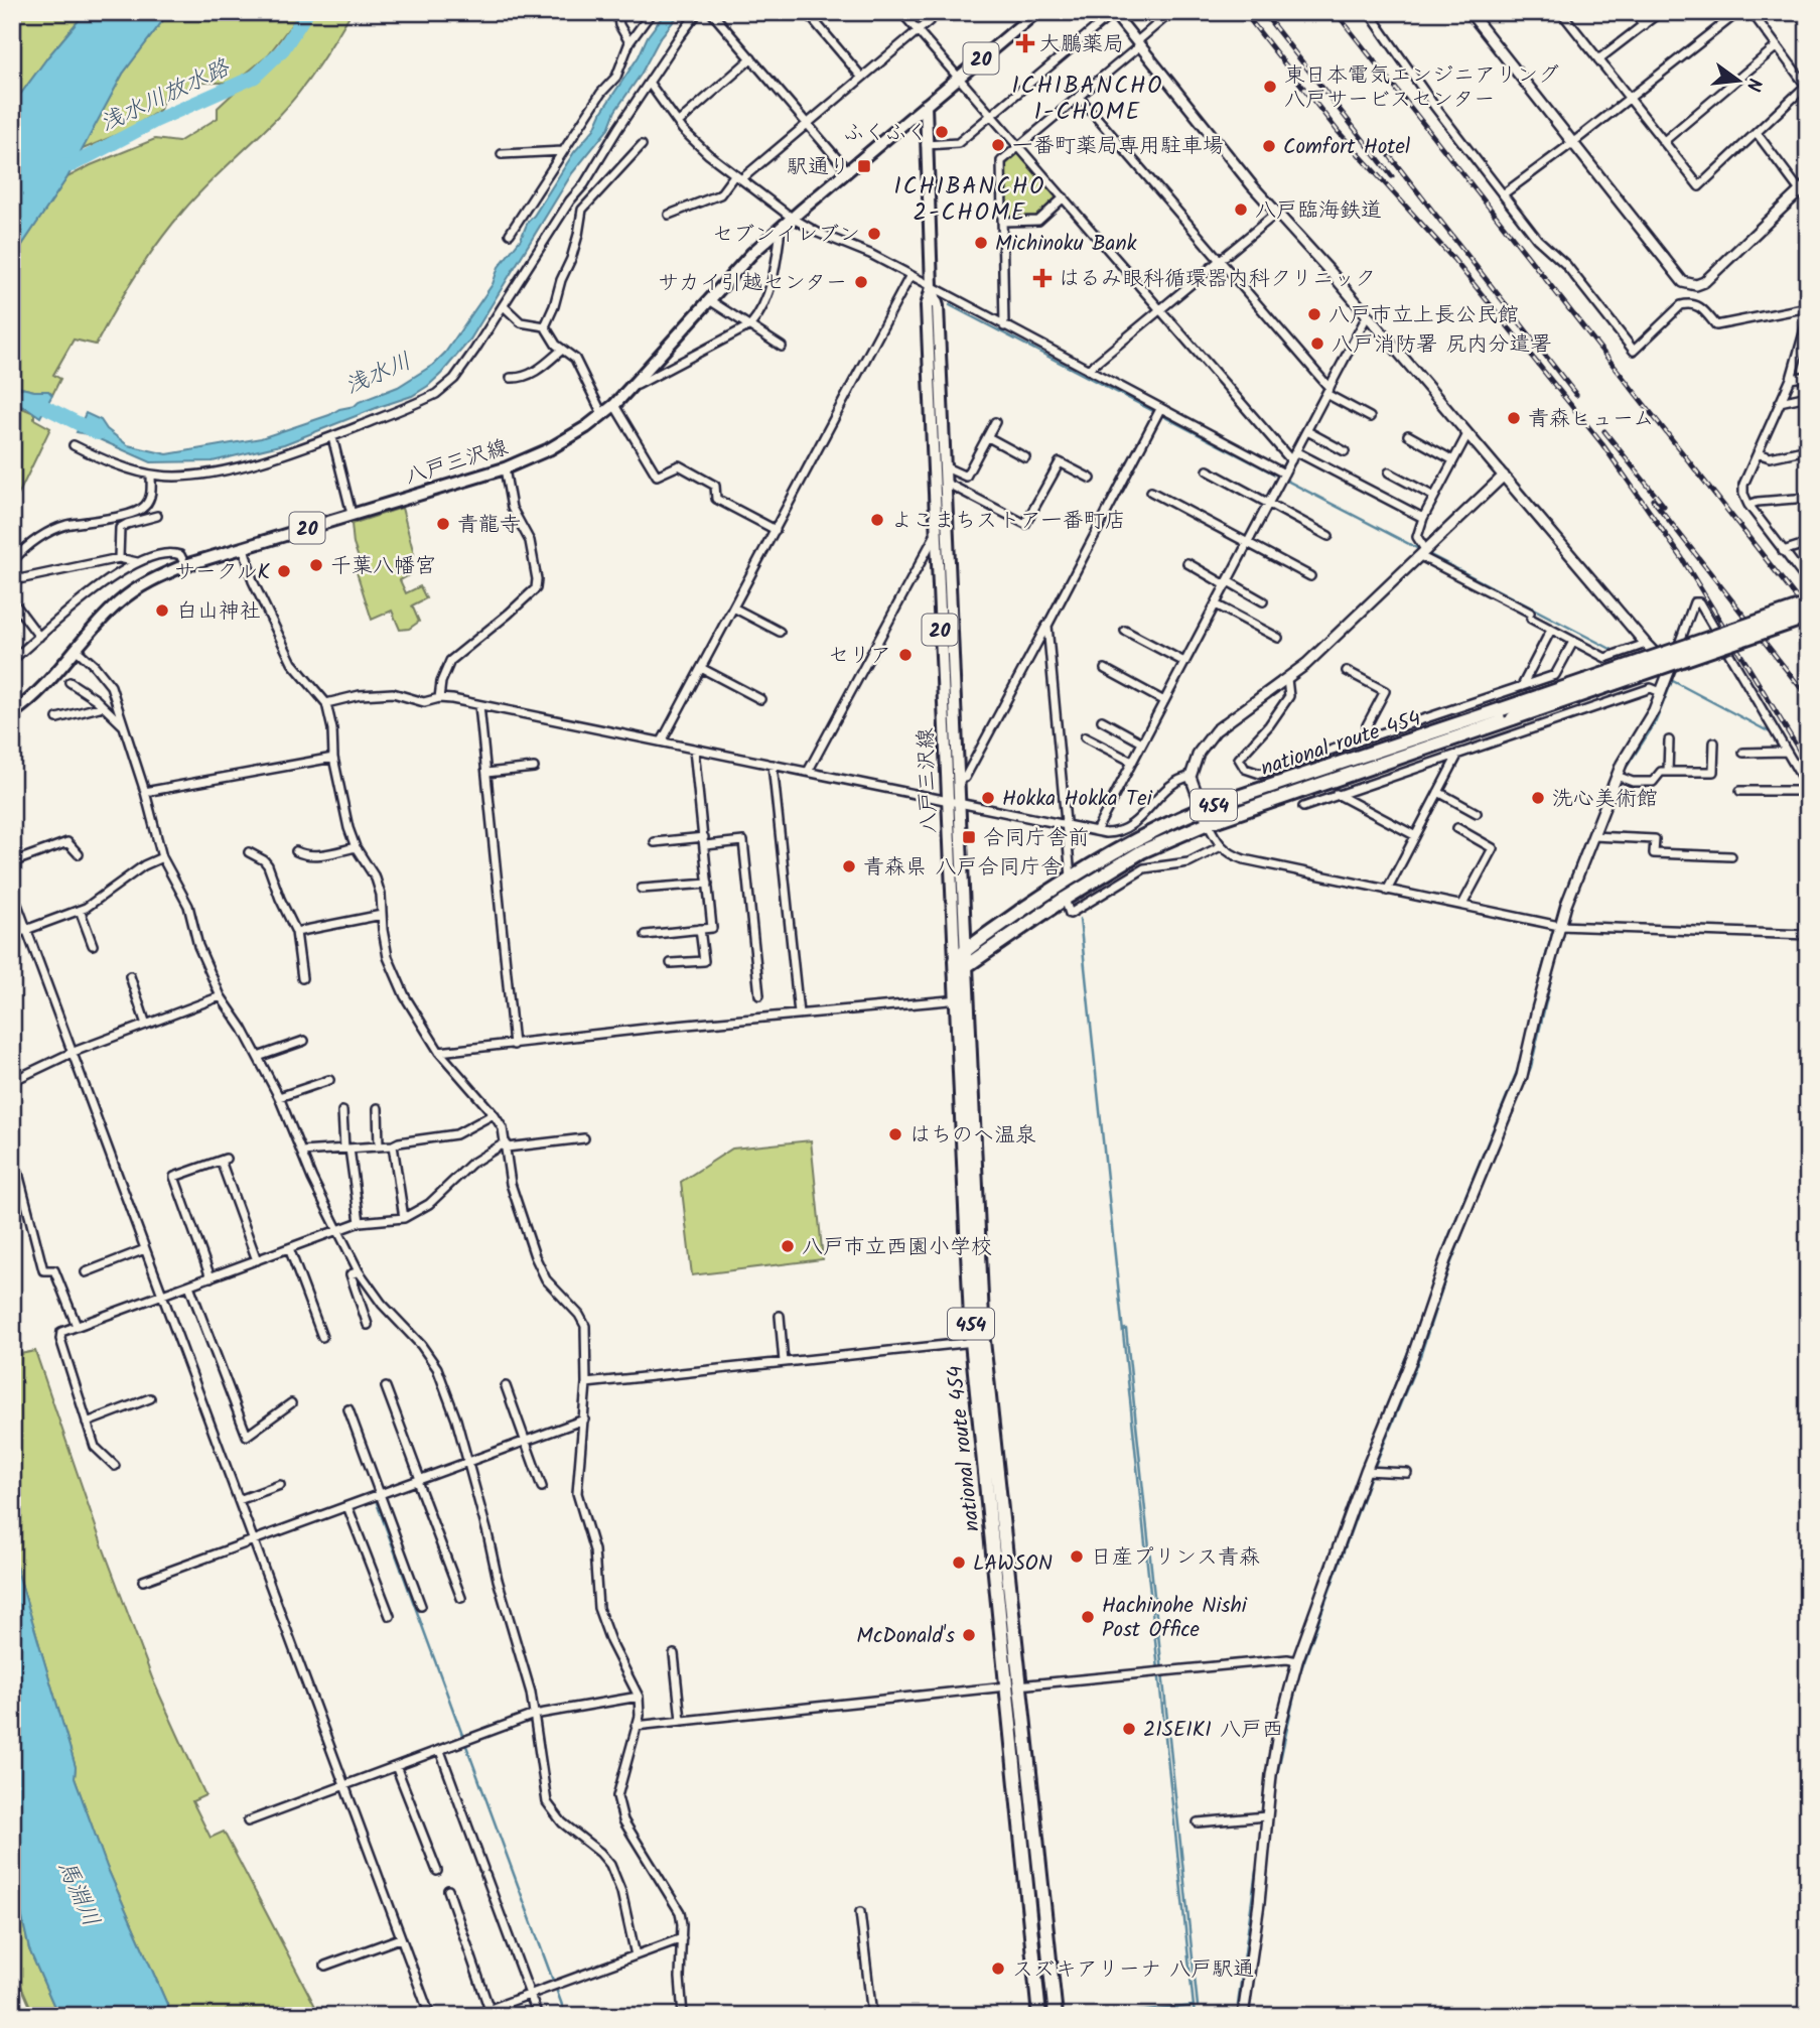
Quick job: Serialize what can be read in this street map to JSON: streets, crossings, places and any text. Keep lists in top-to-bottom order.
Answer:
{
  "streets": {
    "highway": ["national route 454", "454"],
    "main road": ["20", "八戸三沢線"]
  },
  "crossings": [
    ["八戸三沢線", "national route 454"]
  ],
  "districts": ["ICHIBANCHO 1-CHOME", "ICHIBANCHO 2-CHOME"],
  "water": ["浅水川放水路", "浅水川", "馬淵川"],
  "places": {
    "health": ["大鵬薬局", "はるみ眼科循環器内科クリニック"],
    "other": [
      "東日本電気エンジニアリング 八戸サービスセンター",
      "ふくふく",
      "一番町薬局専用駐車場",
      "Comfort Hotel",
      "八戸臨海鉄道",
      "セブンイレブン",
      "Michinoku Bank",
      "サカイ引越センター",
      "八戸市立上長公民館",
      "八戸消防署 尻内分遣署",
      "青森ヒューム",
      "よこまちストア一番町店",
      "青龍寺",
      "千葉八幡宮",
      "サークルK",
      "白山神社",
      "セリア",
      "Hokka Hokka Tei",
      "洗心美術館",
      "青森県 八戸合同庁舎",
      "はちのへ温泉",
      "八戸市立西園小学校",
      "日産プリンス青森",
      "LAWSON",
      "Hachinohe Nishi Post Office",
      "McDonald's",
      "21SEIKI 八戸西",
      "スズキアリーナ 八戸駅通"
    ],
    "transit": ["駅通り", "合同庁舎前"]
  },
  "north": "right"
}
